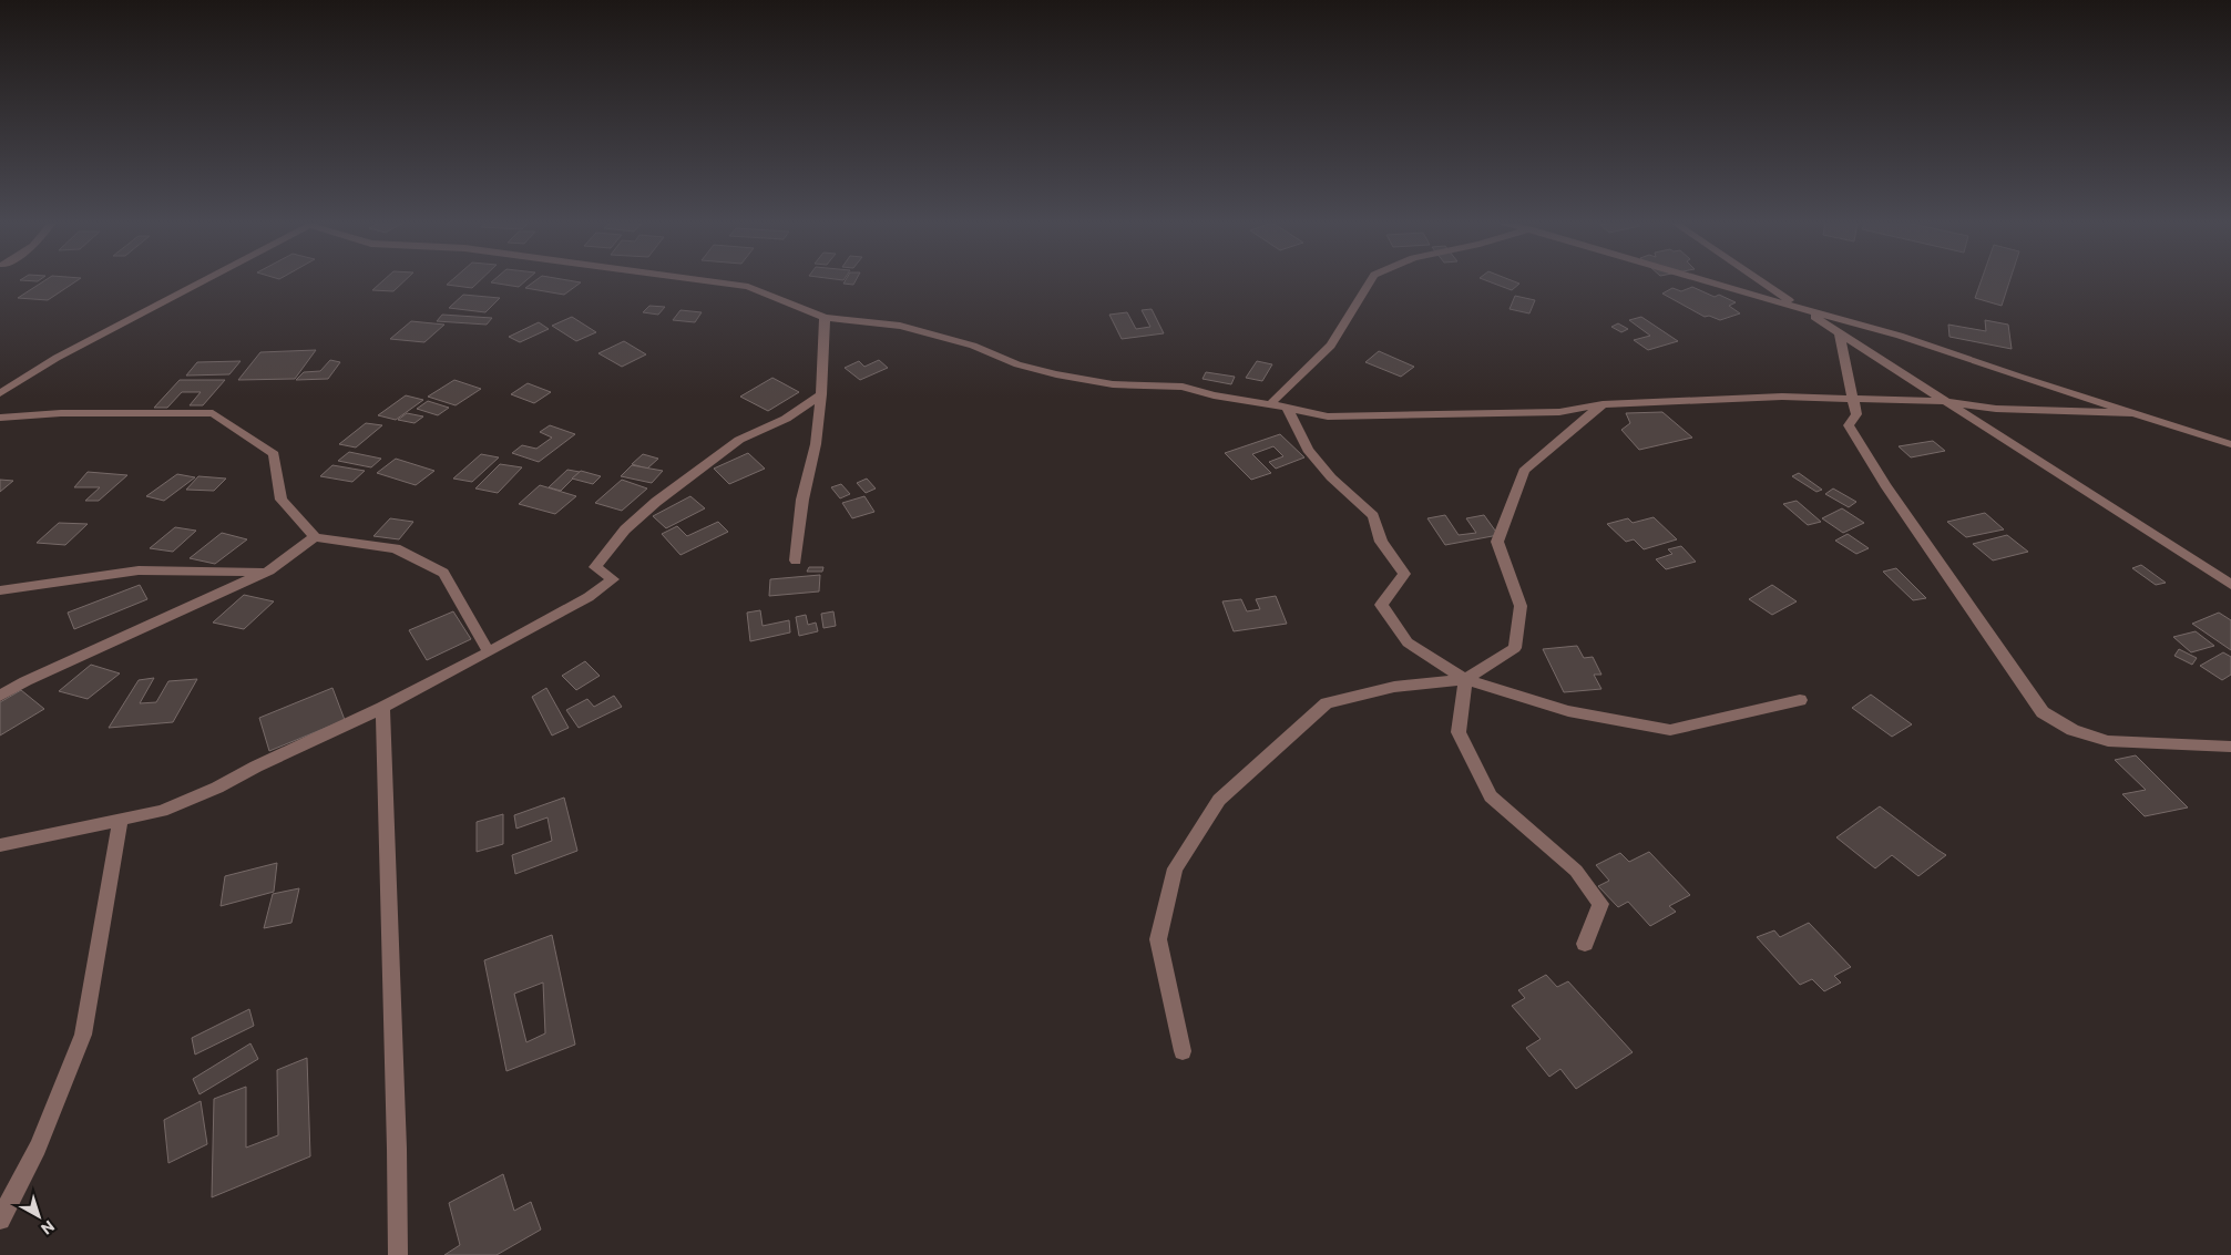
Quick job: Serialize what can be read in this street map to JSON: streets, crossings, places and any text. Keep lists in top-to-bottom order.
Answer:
{
  "north": "bottom right"
}
